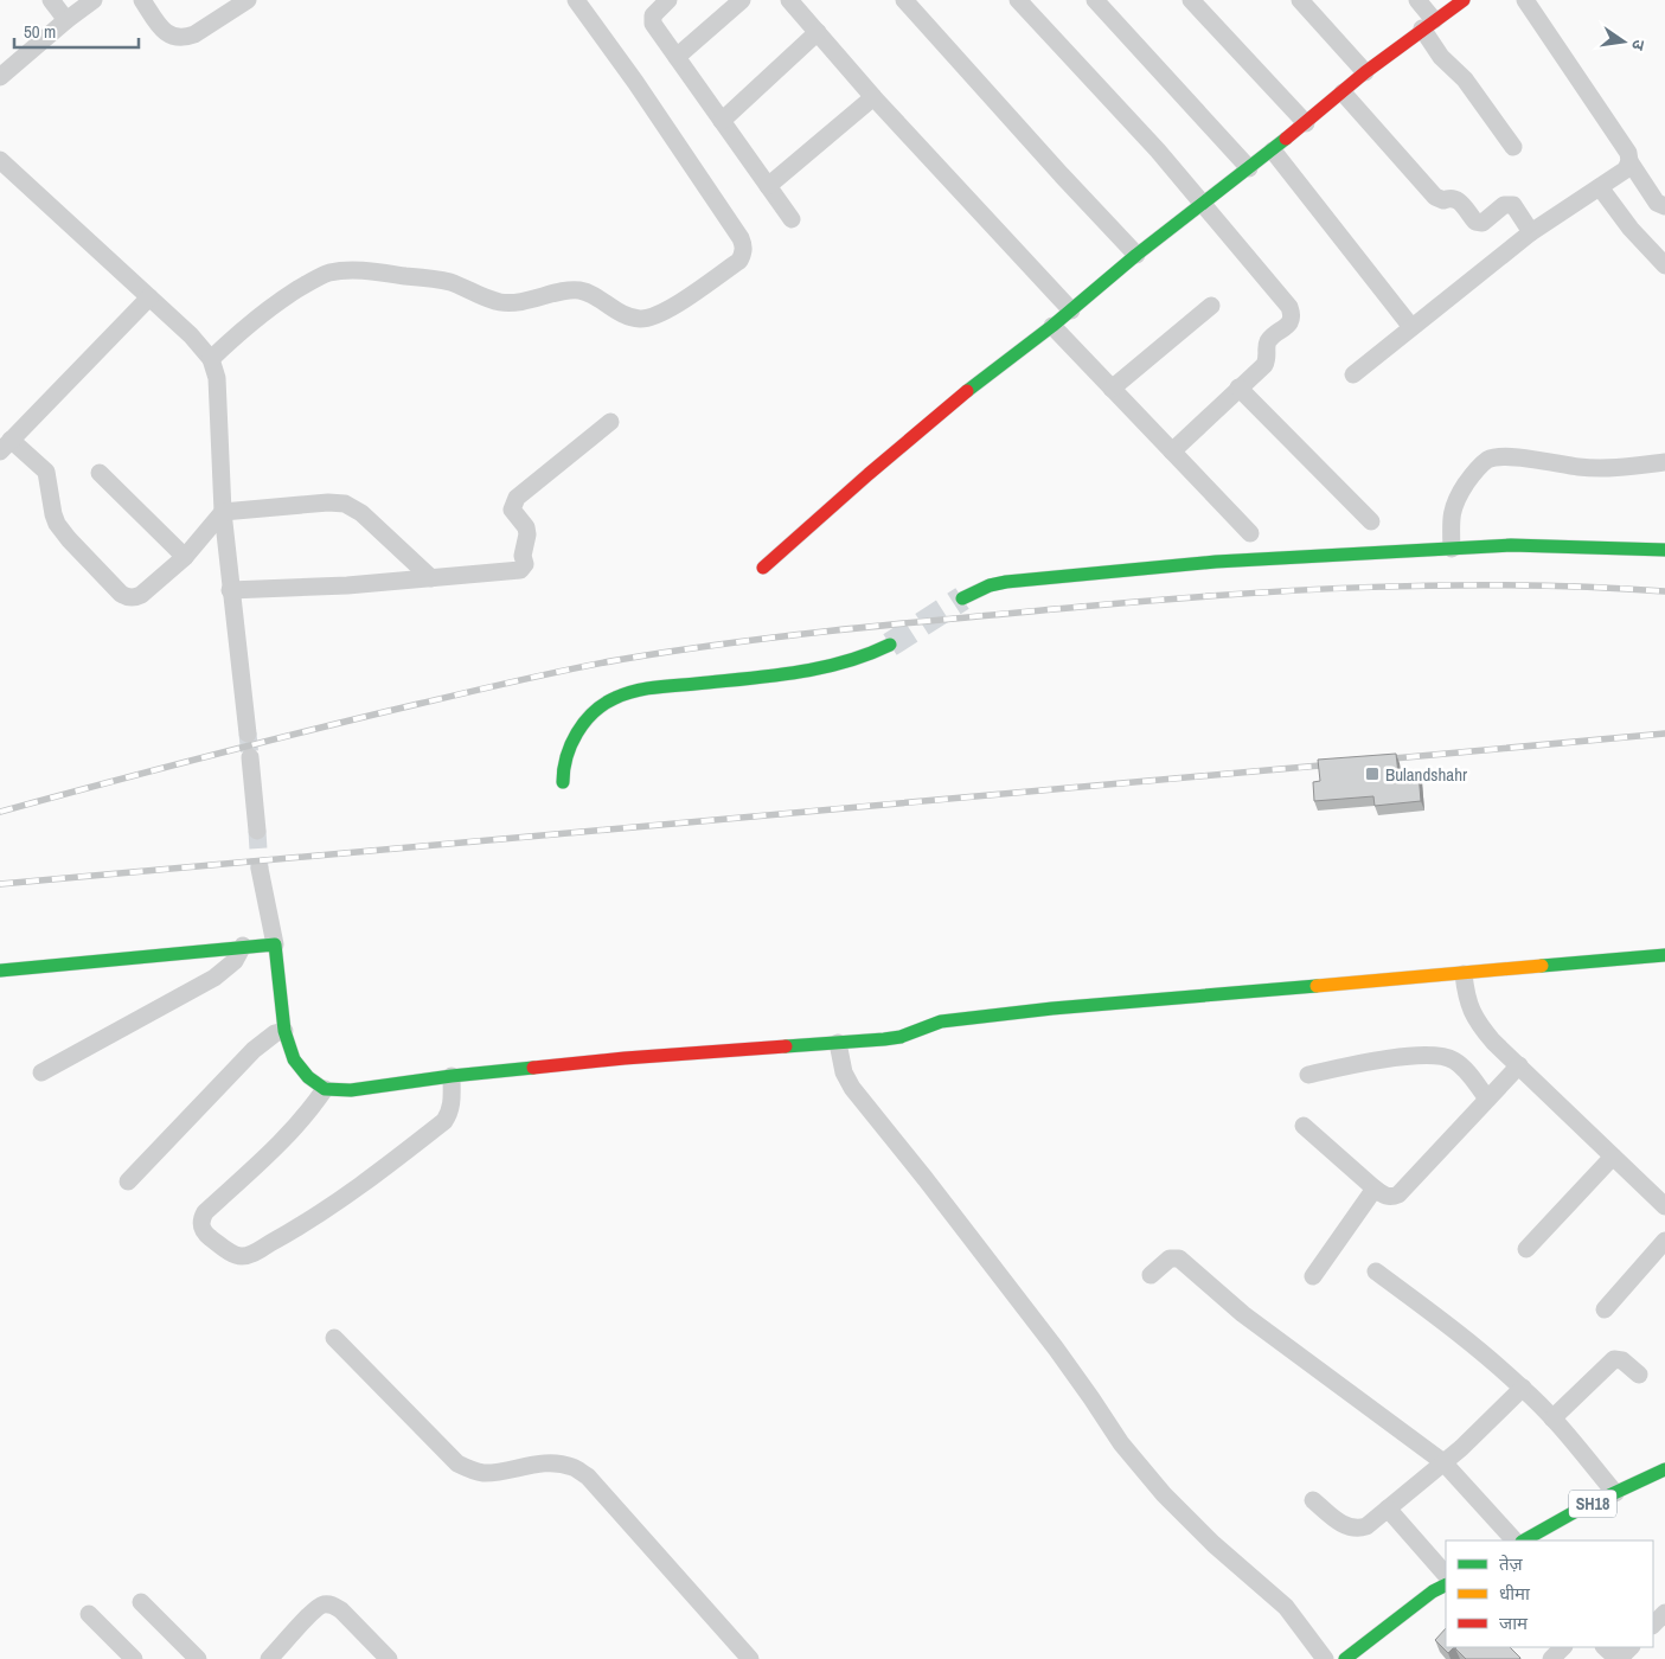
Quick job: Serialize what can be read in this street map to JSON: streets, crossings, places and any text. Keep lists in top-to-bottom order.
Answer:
{
  "streets": {
    "street": ["SH18"]
  },
  "places": {
    "transit": ["Bulandshahr"]
  },
  "legend": ["तेज़", "धीमा", "जाम"],
  "scale_bar": "50 m",
  "north": "right"
}
